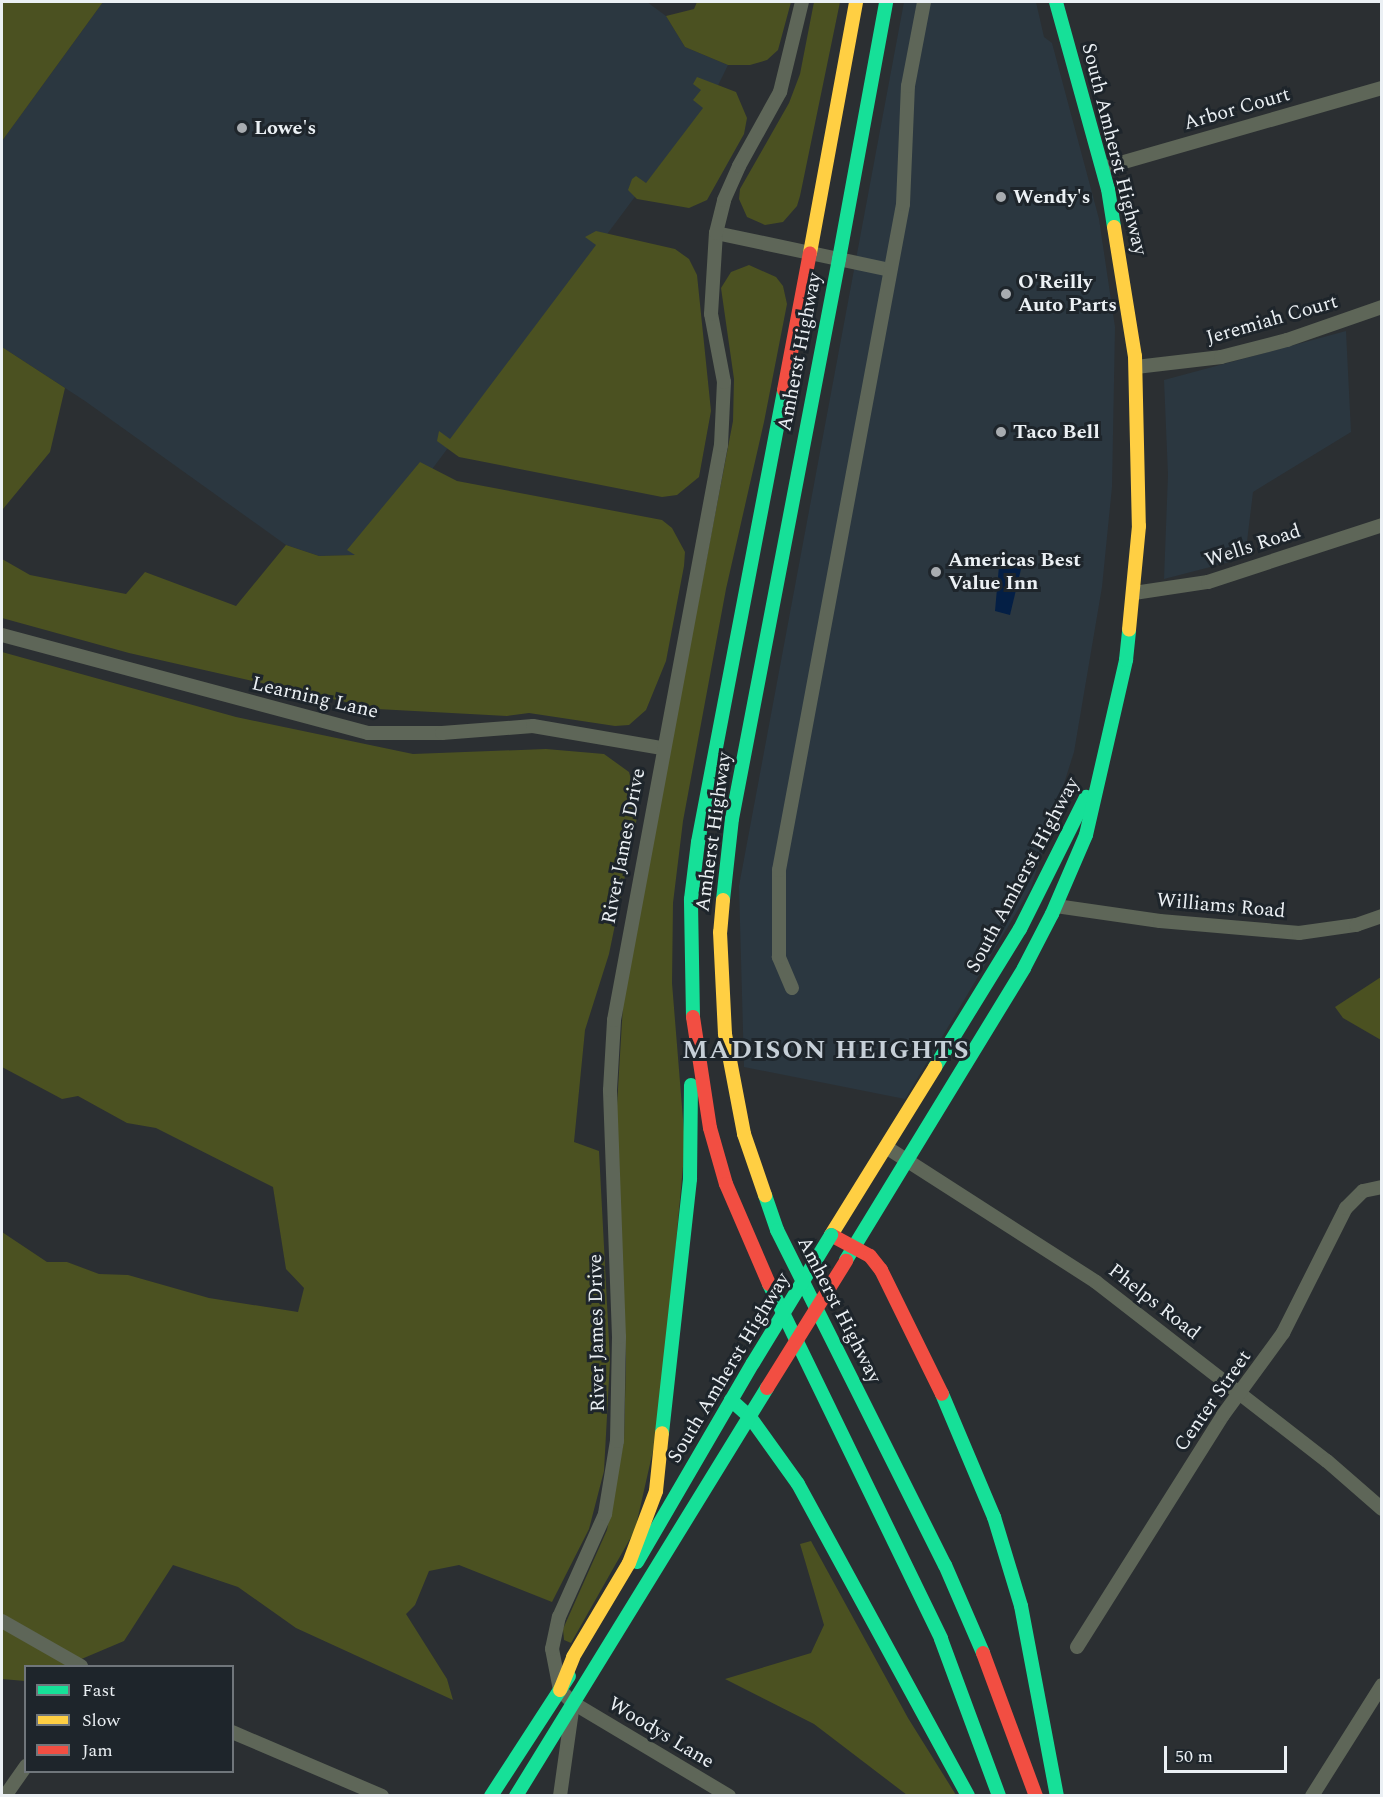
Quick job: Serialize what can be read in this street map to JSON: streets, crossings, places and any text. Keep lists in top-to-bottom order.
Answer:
{
  "streets": {
    "main road": ["South Amherst Highway", "Amherst Highway"],
    "street": [
      "Arbor Court",
      "Jeremiah Court",
      "Wells Road",
      "Learning Lane",
      "River James Drive",
      "Williams Road",
      "Phelps Road",
      "Center Street",
      "Woodys Lane"
    ]
  },
  "crossings": [
    ["Arbor Court", "South Amherst Highway"],
    ["South Amherst Highway", "Jeremiah Court"],
    ["South Amherst Highway", "Wells Road"],
    ["South Amherst Highway", "River James Drive"],
    ["South Amherst Highway", "Williams Road"],
    ["South Amherst Highway", "Phelps Road"],
    ["South Amherst Highway", "Woodys Lane"],
    ["Learning Lane", "River James Drive"],
    ["Phelps Road", "Center Street"]
  ],
  "districts": ["MADISON HEIGHTS"],
  "places": [
    "Lowe's",
    "Wendy's",
    "O'Reilly Auto Parts",
    "Taco Bell",
    "Americas Best Value Inn"
  ],
  "legend": ["Fast", "Slow", "Jam"],
  "scale_bar": "50 m"
}
